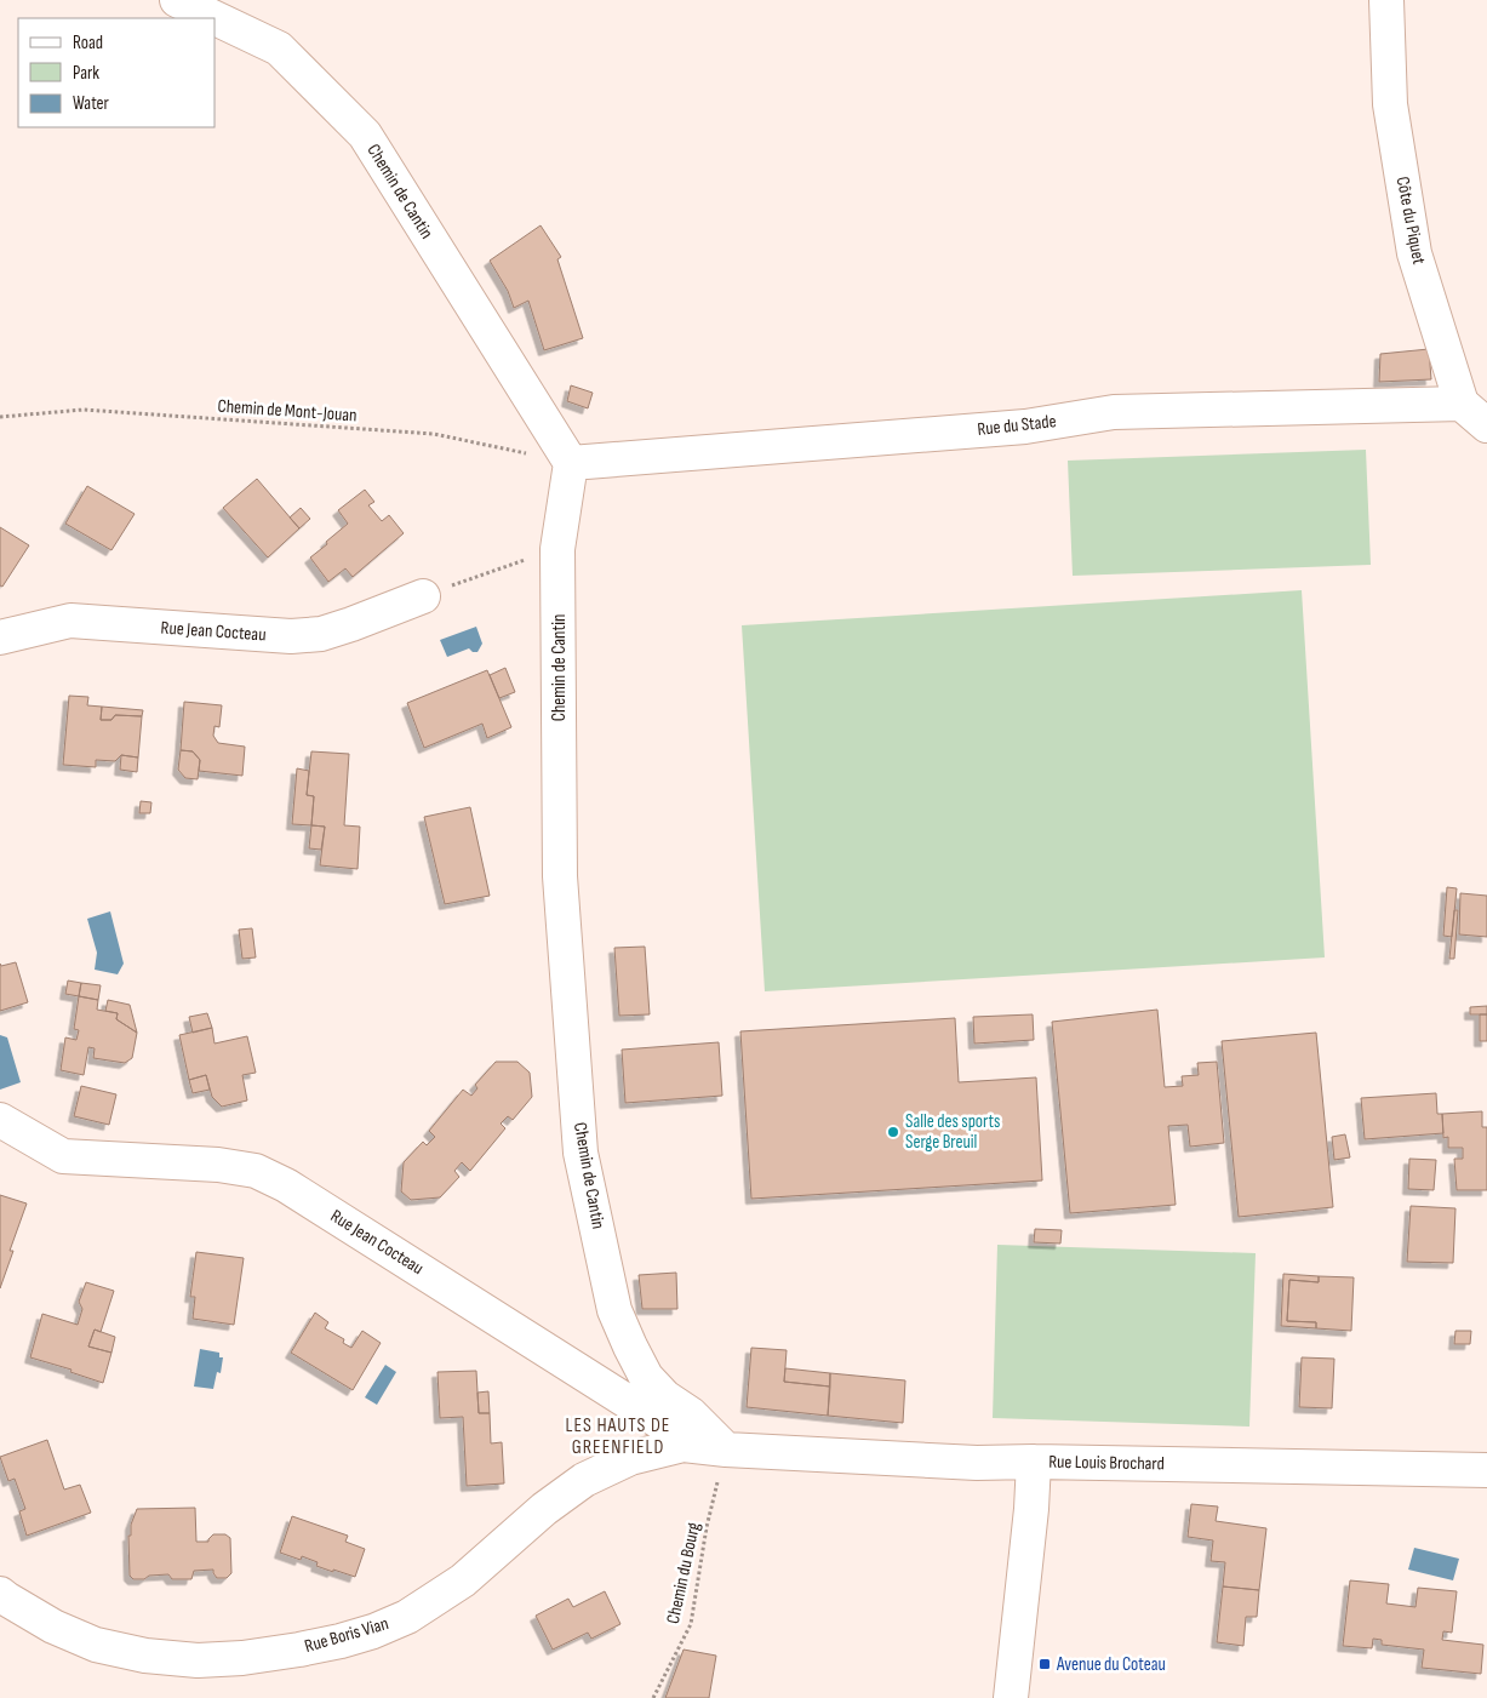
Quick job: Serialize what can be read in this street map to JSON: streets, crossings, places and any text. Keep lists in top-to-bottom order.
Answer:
{
  "streets": {
    "street": [
      "Chemin de Cantin",
      "Côte du Piquet",
      "Rue du Stade",
      "Rue Jean Cocteau",
      "Rue Louis Brochard",
      "Rue Boris Vian"
    ],
    "path": ["Chemin de Mont-Jouan", "Chemin du Bourg"]
  },
  "crossings": [
    ["Chemin de Cantin", "Chemin de Mont-Jouan"],
    ["Chemin de Cantin", "Rue du Stade"],
    ["Chemin de Cantin", "Rue Jean Cocteau"],
    ["Chemin de Cantin", "Rue Louis Brochard"],
    ["Chemin de Cantin", "Chemin du Bourg"],
    ["Chemin de Cantin", "Rue Boris Vian"],
    ["Côte du Piquet", "Rue du Stade"],
    ["Chemin de Mont-Jouan", "Rue du Stade"],
    ["Rue Jean Cocteau", "Rue Louis Brochard"],
    ["Rue Jean Cocteau", "Chemin du Bourg"],
    ["Rue Jean Cocteau", "Rue Boris Vian"],
    ["Rue Louis Brochard", "Chemin du Bourg"],
    ["Rue Louis Brochard", "Rue Boris Vian"],
    ["Chemin du Bourg", "Rue Boris Vian"]
  ],
  "districts": ["LES HAUTS DE GREENFIELD"],
  "places": {
    "other": ["Salle des sports Serge Breuil"],
    "transit": ["Avenue du Coteau"]
  },
  "legend": ["Road", "Park", "Water"]
}
